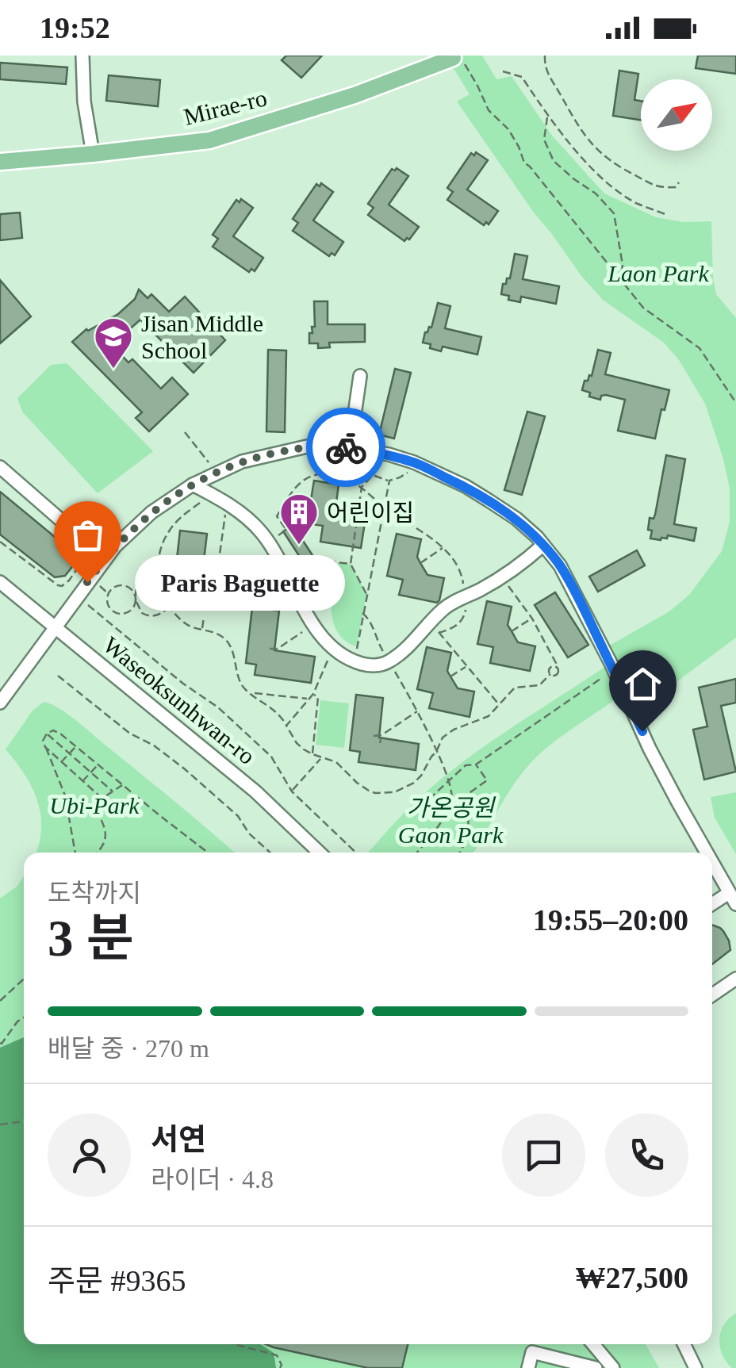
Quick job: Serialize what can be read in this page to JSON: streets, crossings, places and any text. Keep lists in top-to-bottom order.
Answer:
{
  "streets": {
    "main road": ["Mirae-ro"],
    "street": ["Waseoksunhwan-ro"]
  },
  "parks": ["Laon Park", "Ubi-Park", "가온공원 Gaon Park"],
  "places": {
    "school or university": ["Jisan Middle School"],
    "building": ["어린이집"],
    "other": ["Paris Baguette"]
  },
  "north": "top right",
  "page": {
    "status": "19:52",
    "bubble": "Paris Baguette",
    "heading": ["3 분", "도착까지", "19:55–20:00"],
    "panel": [
      "서연",
      "라이더 · 4.8",
      "주문 #9365",
      "₩27,500"
    ],
    "bar": "배달 중 · 270 m"
  }
}
